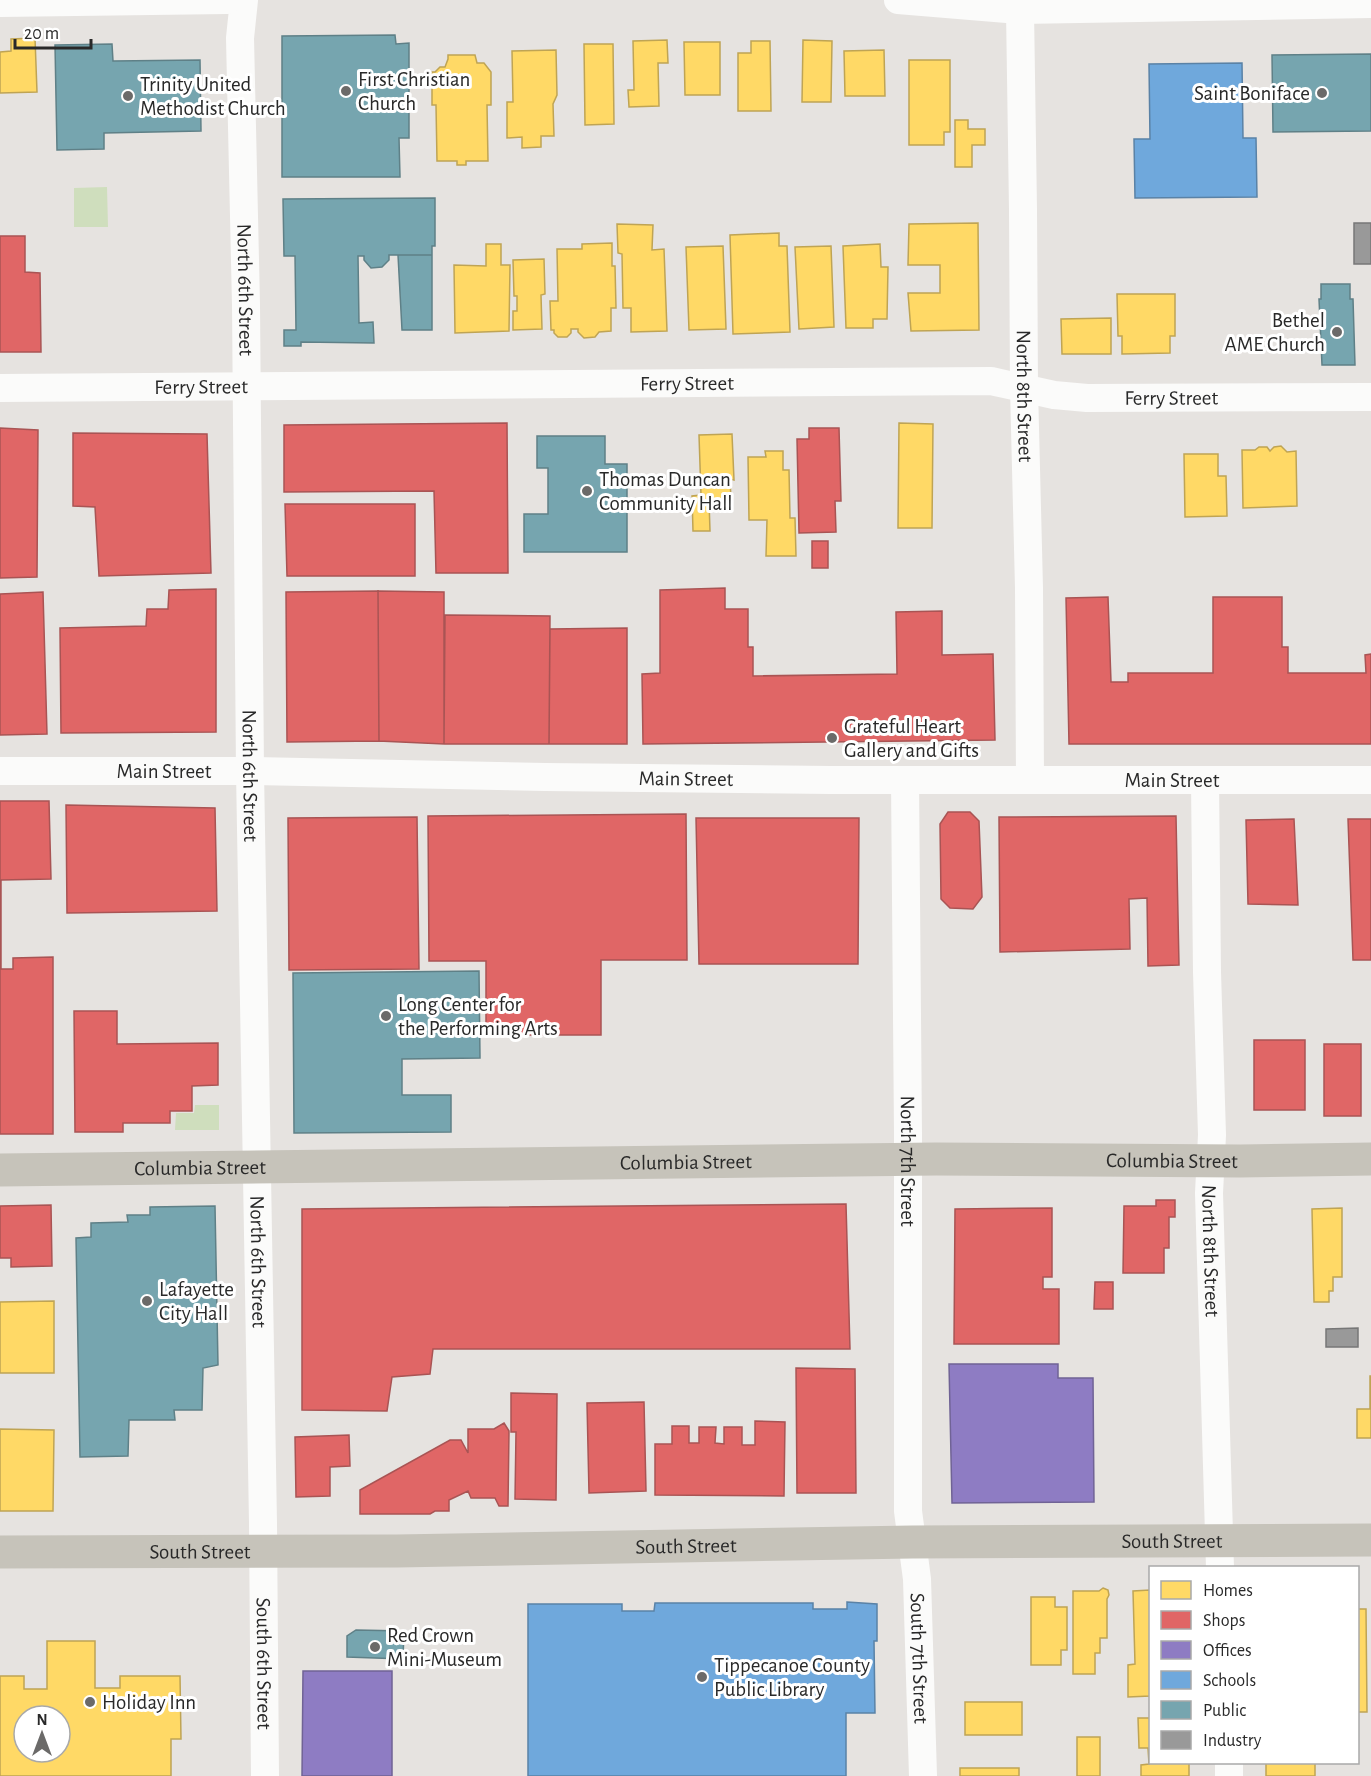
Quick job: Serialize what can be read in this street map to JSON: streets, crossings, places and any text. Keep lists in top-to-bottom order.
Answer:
{
  "streets": {
    "main road": ["Columbia Street", "South Street"],
    "street": [
      "North 6th Street",
      "Ferry Street",
      "North 8th Street",
      "Main Street",
      "North 7th Street",
      "South 7th Street",
      "South 6th Street"
    ]
  },
  "crossings": [
    ["North 6th Street", "Ferry Street"],
    ["North 6th Street", "Main Street"],
    ["North 6th Street", "Columbia Street"],
    ["North 6th Street", "South Street"],
    ["North 6th Street", "South 6th Street"],
    ["Ferry Street", "North 8th Street"],
    ["North 8th Street", "Main Street"],
    ["North 8th Street", "Columbia Street"],
    ["North 8th Street", "South Street"],
    ["Main Street", "North 7th Street"],
    ["Columbia Street", "North 7th Street"],
    ["North 7th Street", "South Street"],
    ["North 7th Street", "South 7th Street"],
    ["South Street", "South 7th Street"],
    ["South Street", "South 6th Street"]
  ],
  "places": [
    "First Christian Church",
    "Saint Boniface",
    "Trinity United Methodist Church",
    "Bethel AME Church",
    "Thomas Duncan Community Hall",
    "Grateful Heart Gallery and Gifts",
    "Long Center for the Performing Arts",
    "Lafayette City Hall",
    "Red Crown Mini-Museum",
    "Tippecanoe County Public Library",
    "Holiday Inn"
  ],
  "legend": [
    "Homes",
    "Shops",
    "Offices",
    "Schools",
    "Public",
    "Industry"
  ],
  "scale_bar": "20 m",
  "north": "top"
}
